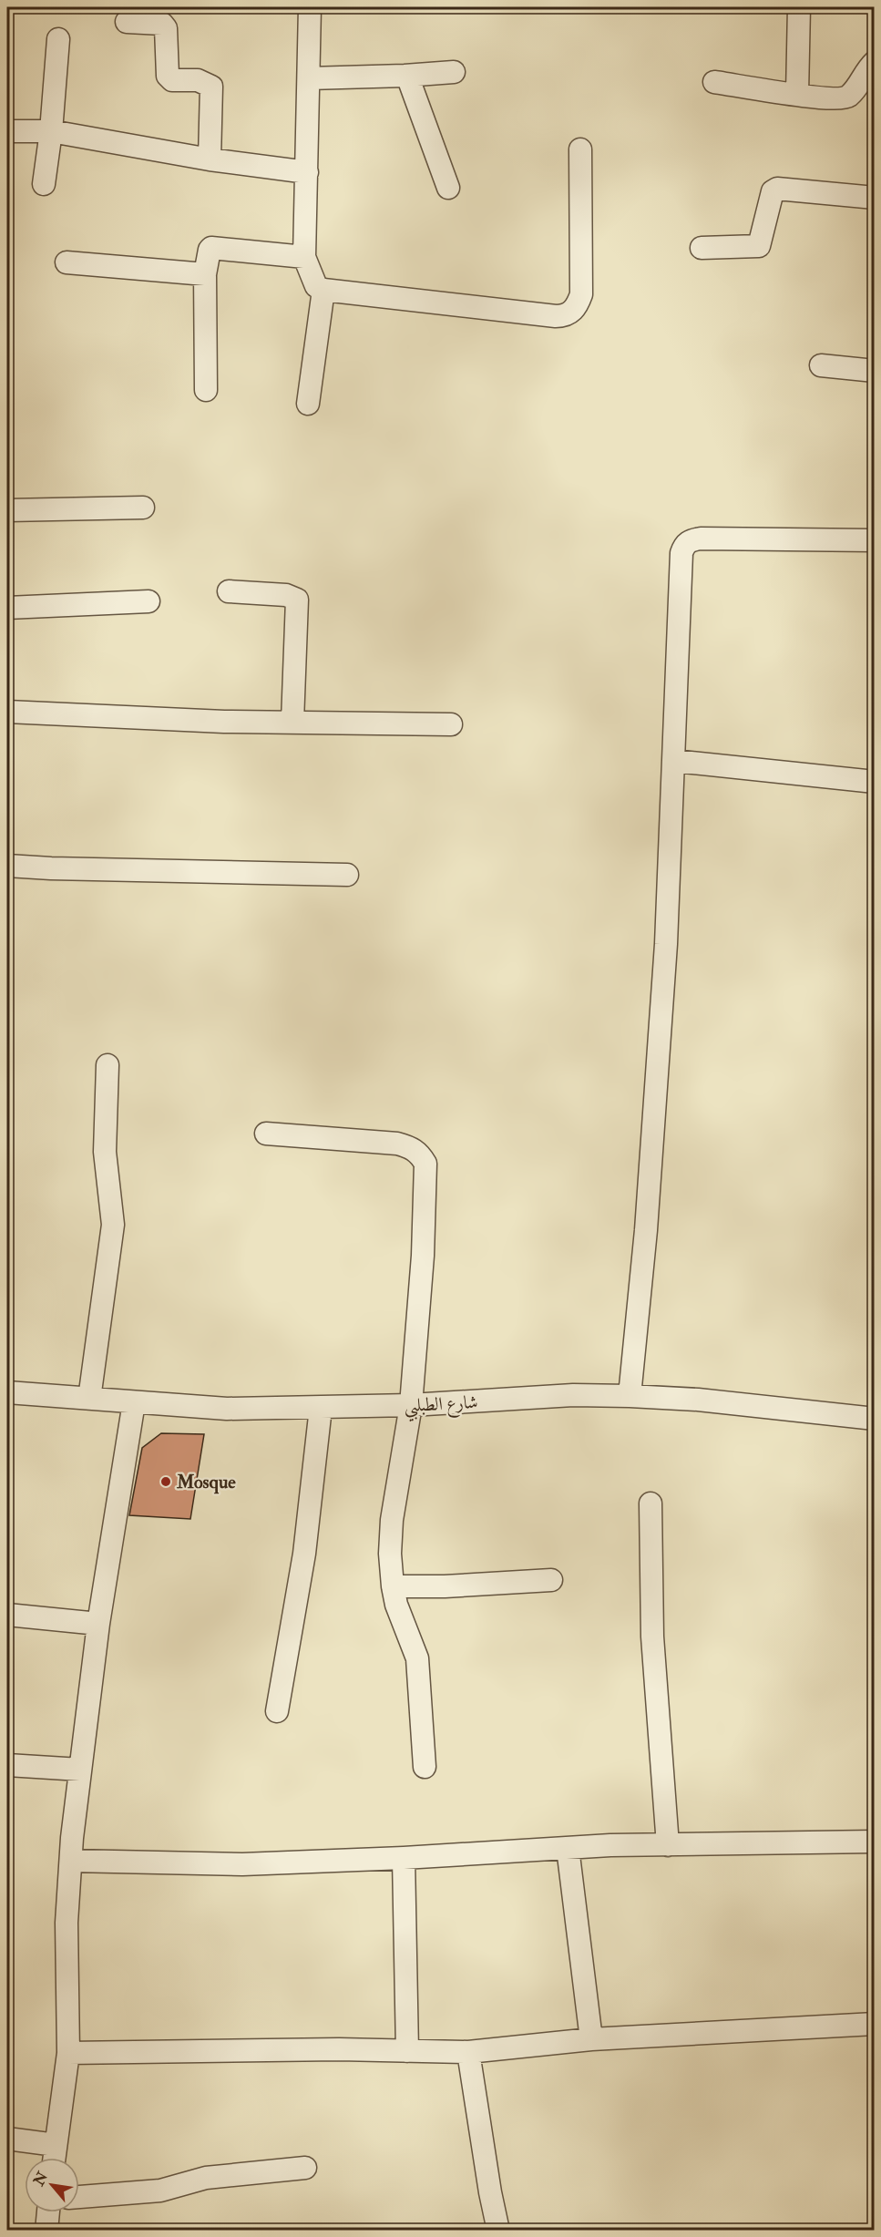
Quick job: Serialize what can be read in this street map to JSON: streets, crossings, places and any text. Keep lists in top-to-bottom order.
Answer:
{
  "streets": {
    "street": ["شارع الطبلبي"]
  },
  "places": ["Mosque"],
  "north": "top left"
}
